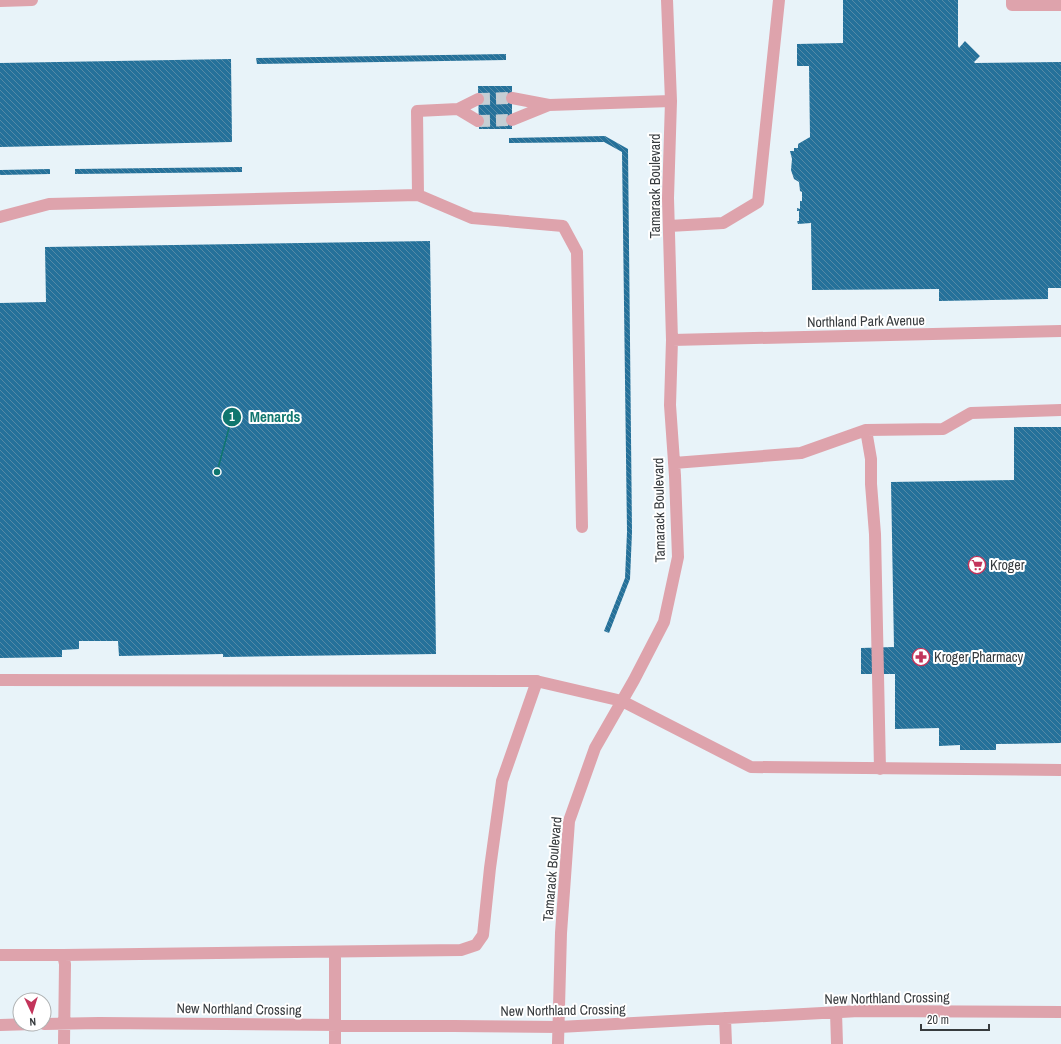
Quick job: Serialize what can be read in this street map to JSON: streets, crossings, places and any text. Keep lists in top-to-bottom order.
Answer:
{
  "streets": {
    "street": ["Tamarack Boulevard", "Northland Park Avenue", "New Northland Crossing"]
  },
  "crossings": [
    ["Tamarack Boulevard", "Northland Park Avenue"],
    ["Tamarack Boulevard", "New Northland Crossing"]
  ],
  "places": {
    "other": ["Menards"],
    "supermarket": ["Kroger"],
    "pharmacy": ["Kroger Pharmacy"]
  },
  "scale_bar": "20 m",
  "north": "bottom"
}
